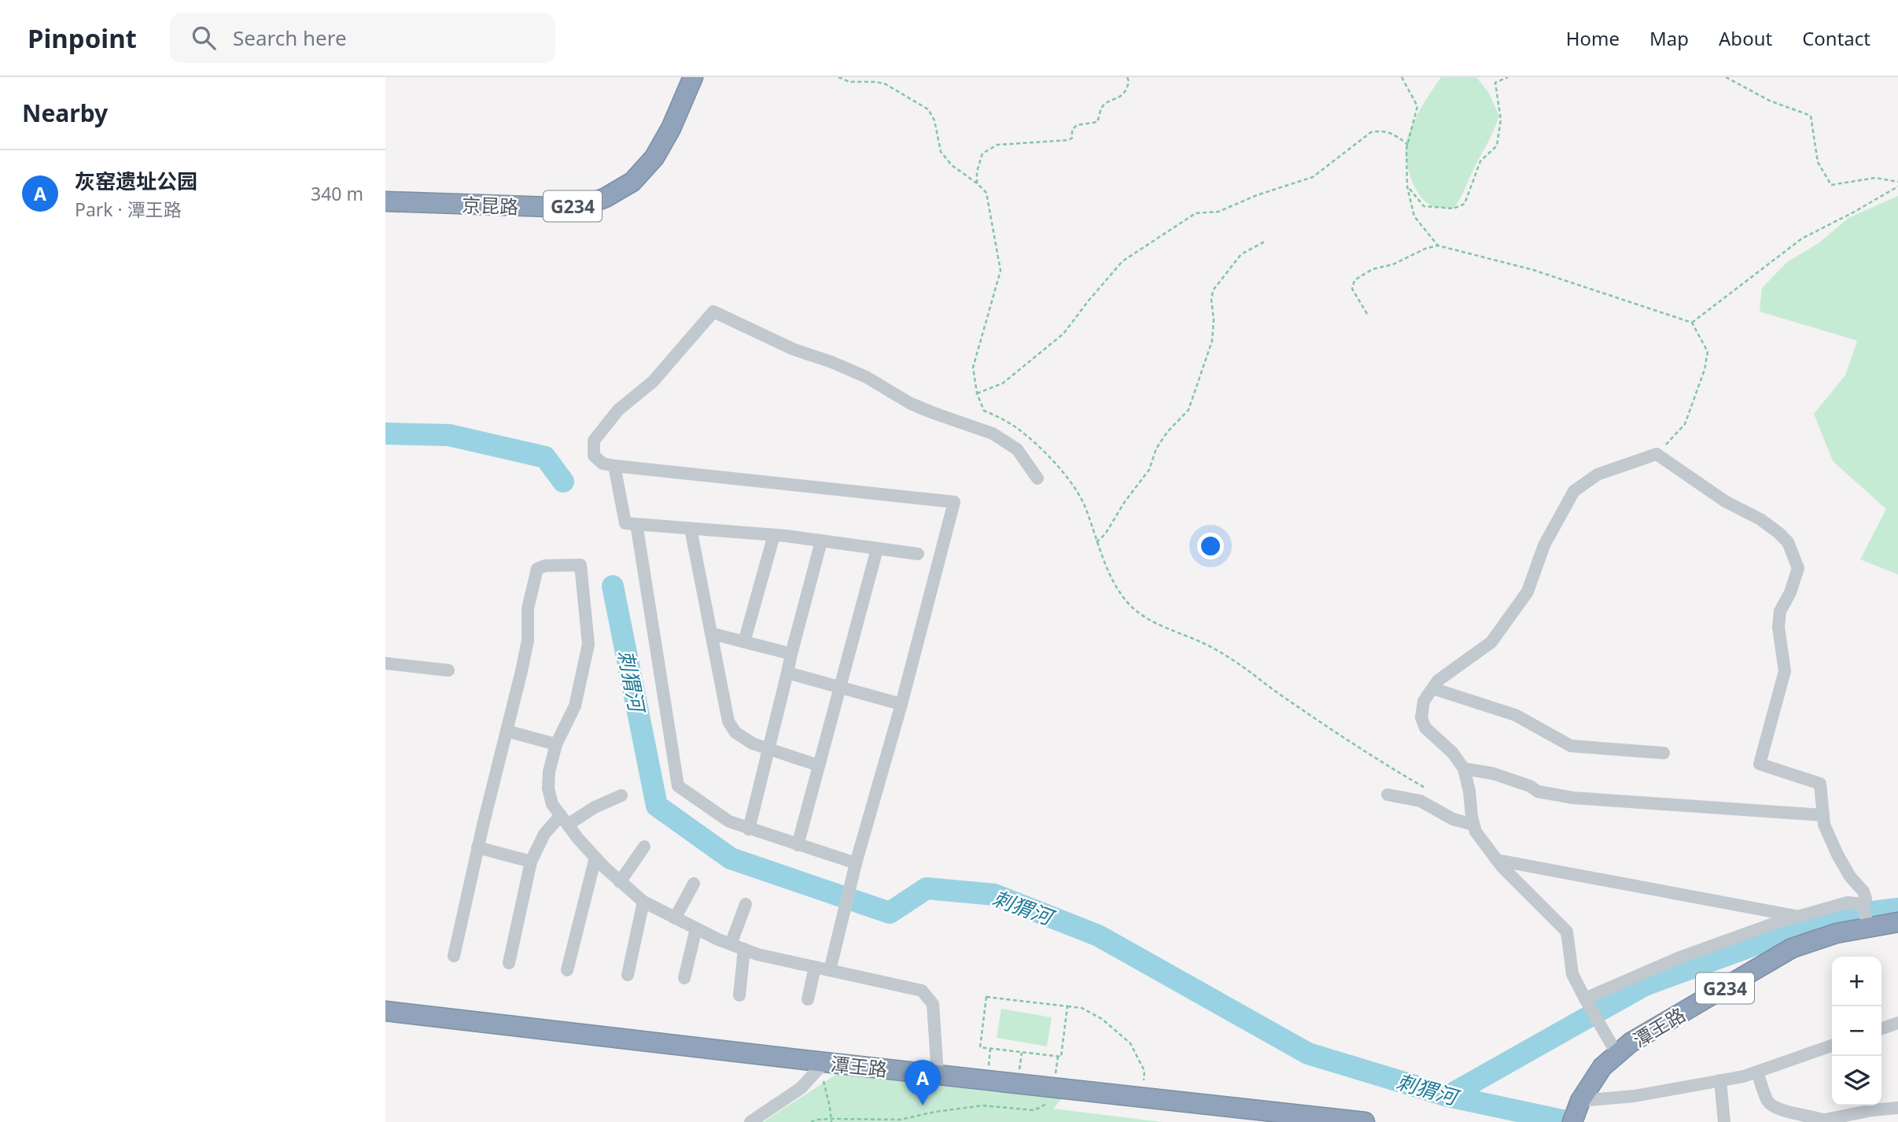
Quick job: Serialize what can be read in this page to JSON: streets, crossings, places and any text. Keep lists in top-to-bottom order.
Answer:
{
  "streets": {
    "highway": ["京昆路", "G234", "潭王路"]
  },
  "water": ["刺猬河"],
  "page": {
    "header": "Pinpoint",
    "search": "Search here",
    "nav": [
      "Home",
      "Map",
      "About",
      "Contact"
    ],
    "heading": "Nearby",
    "list": [
      {
        "mark": "A",
        "name": "灰窑遗址公园",
        "note": "Park · 潭王路",
        "value": "340 m"
      }
    ],
    "map_buttons": ["+", "−"],
    "pins": "A"
  }
}
